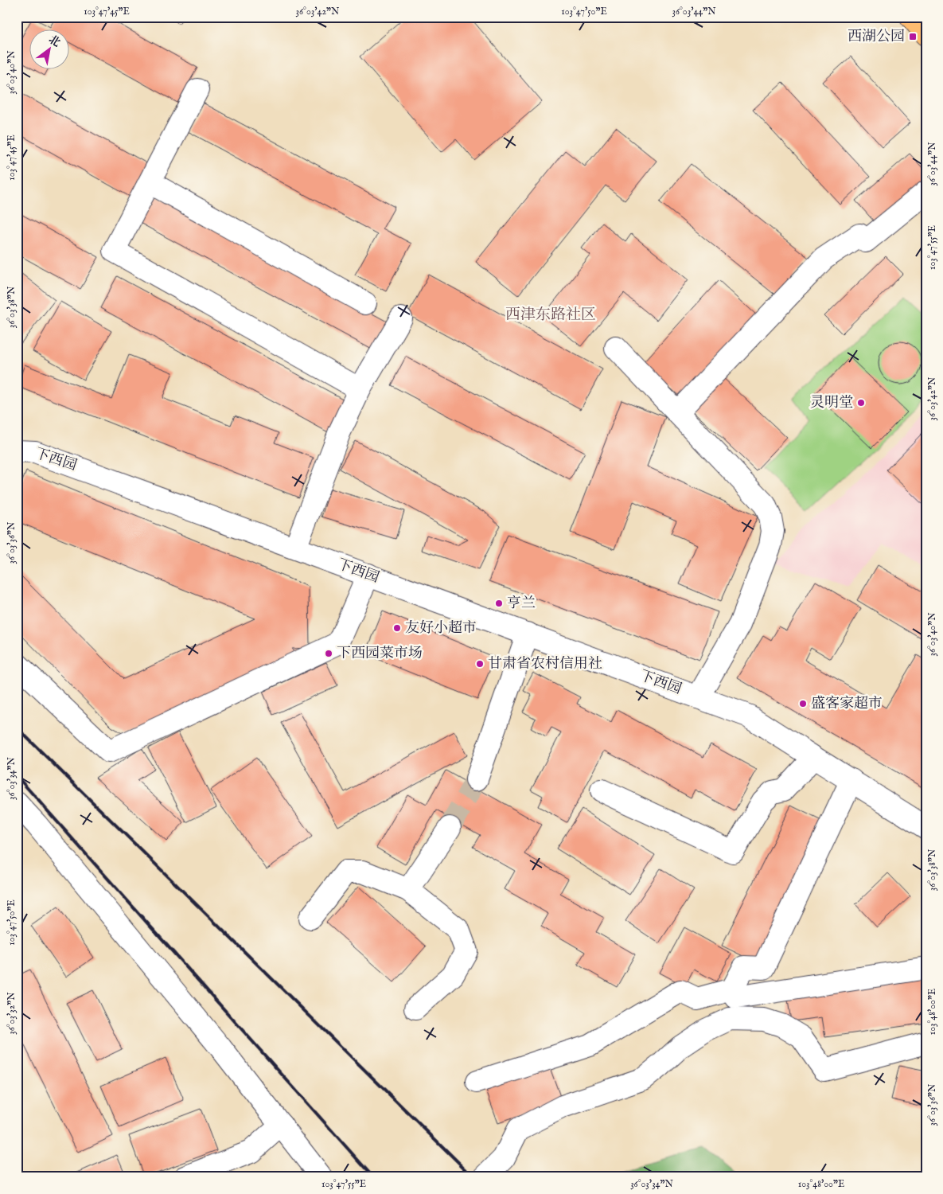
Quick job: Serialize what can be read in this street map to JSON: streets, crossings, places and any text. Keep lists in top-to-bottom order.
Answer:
{
  "streets": {
    "street": ["下西园"]
  },
  "districts": ["西津东路社区"],
  "places": {
    "transit": ["西湖公园"],
    "other": [
      "灵明堂",
      "亨兰",
      "友好小超市",
      "下西园菜市场",
      "甘肃省农村信用社",
      "盛客家超市"
    ]
  },
  "north": "top right",
  "coordinates": [
    "103°47'45\"E",
    "36°03'42\"N",
    "103°47'50\"E",
    "36°03'44\"N",
    "36°03'40\"N",
    "103°47'55\"E",
    "36°03'38\"N",
    "36°03'36\"N",
    "36°03'34\"N",
    "103°48'00\"E",
    "36°03'32\"N"
  ]
}
